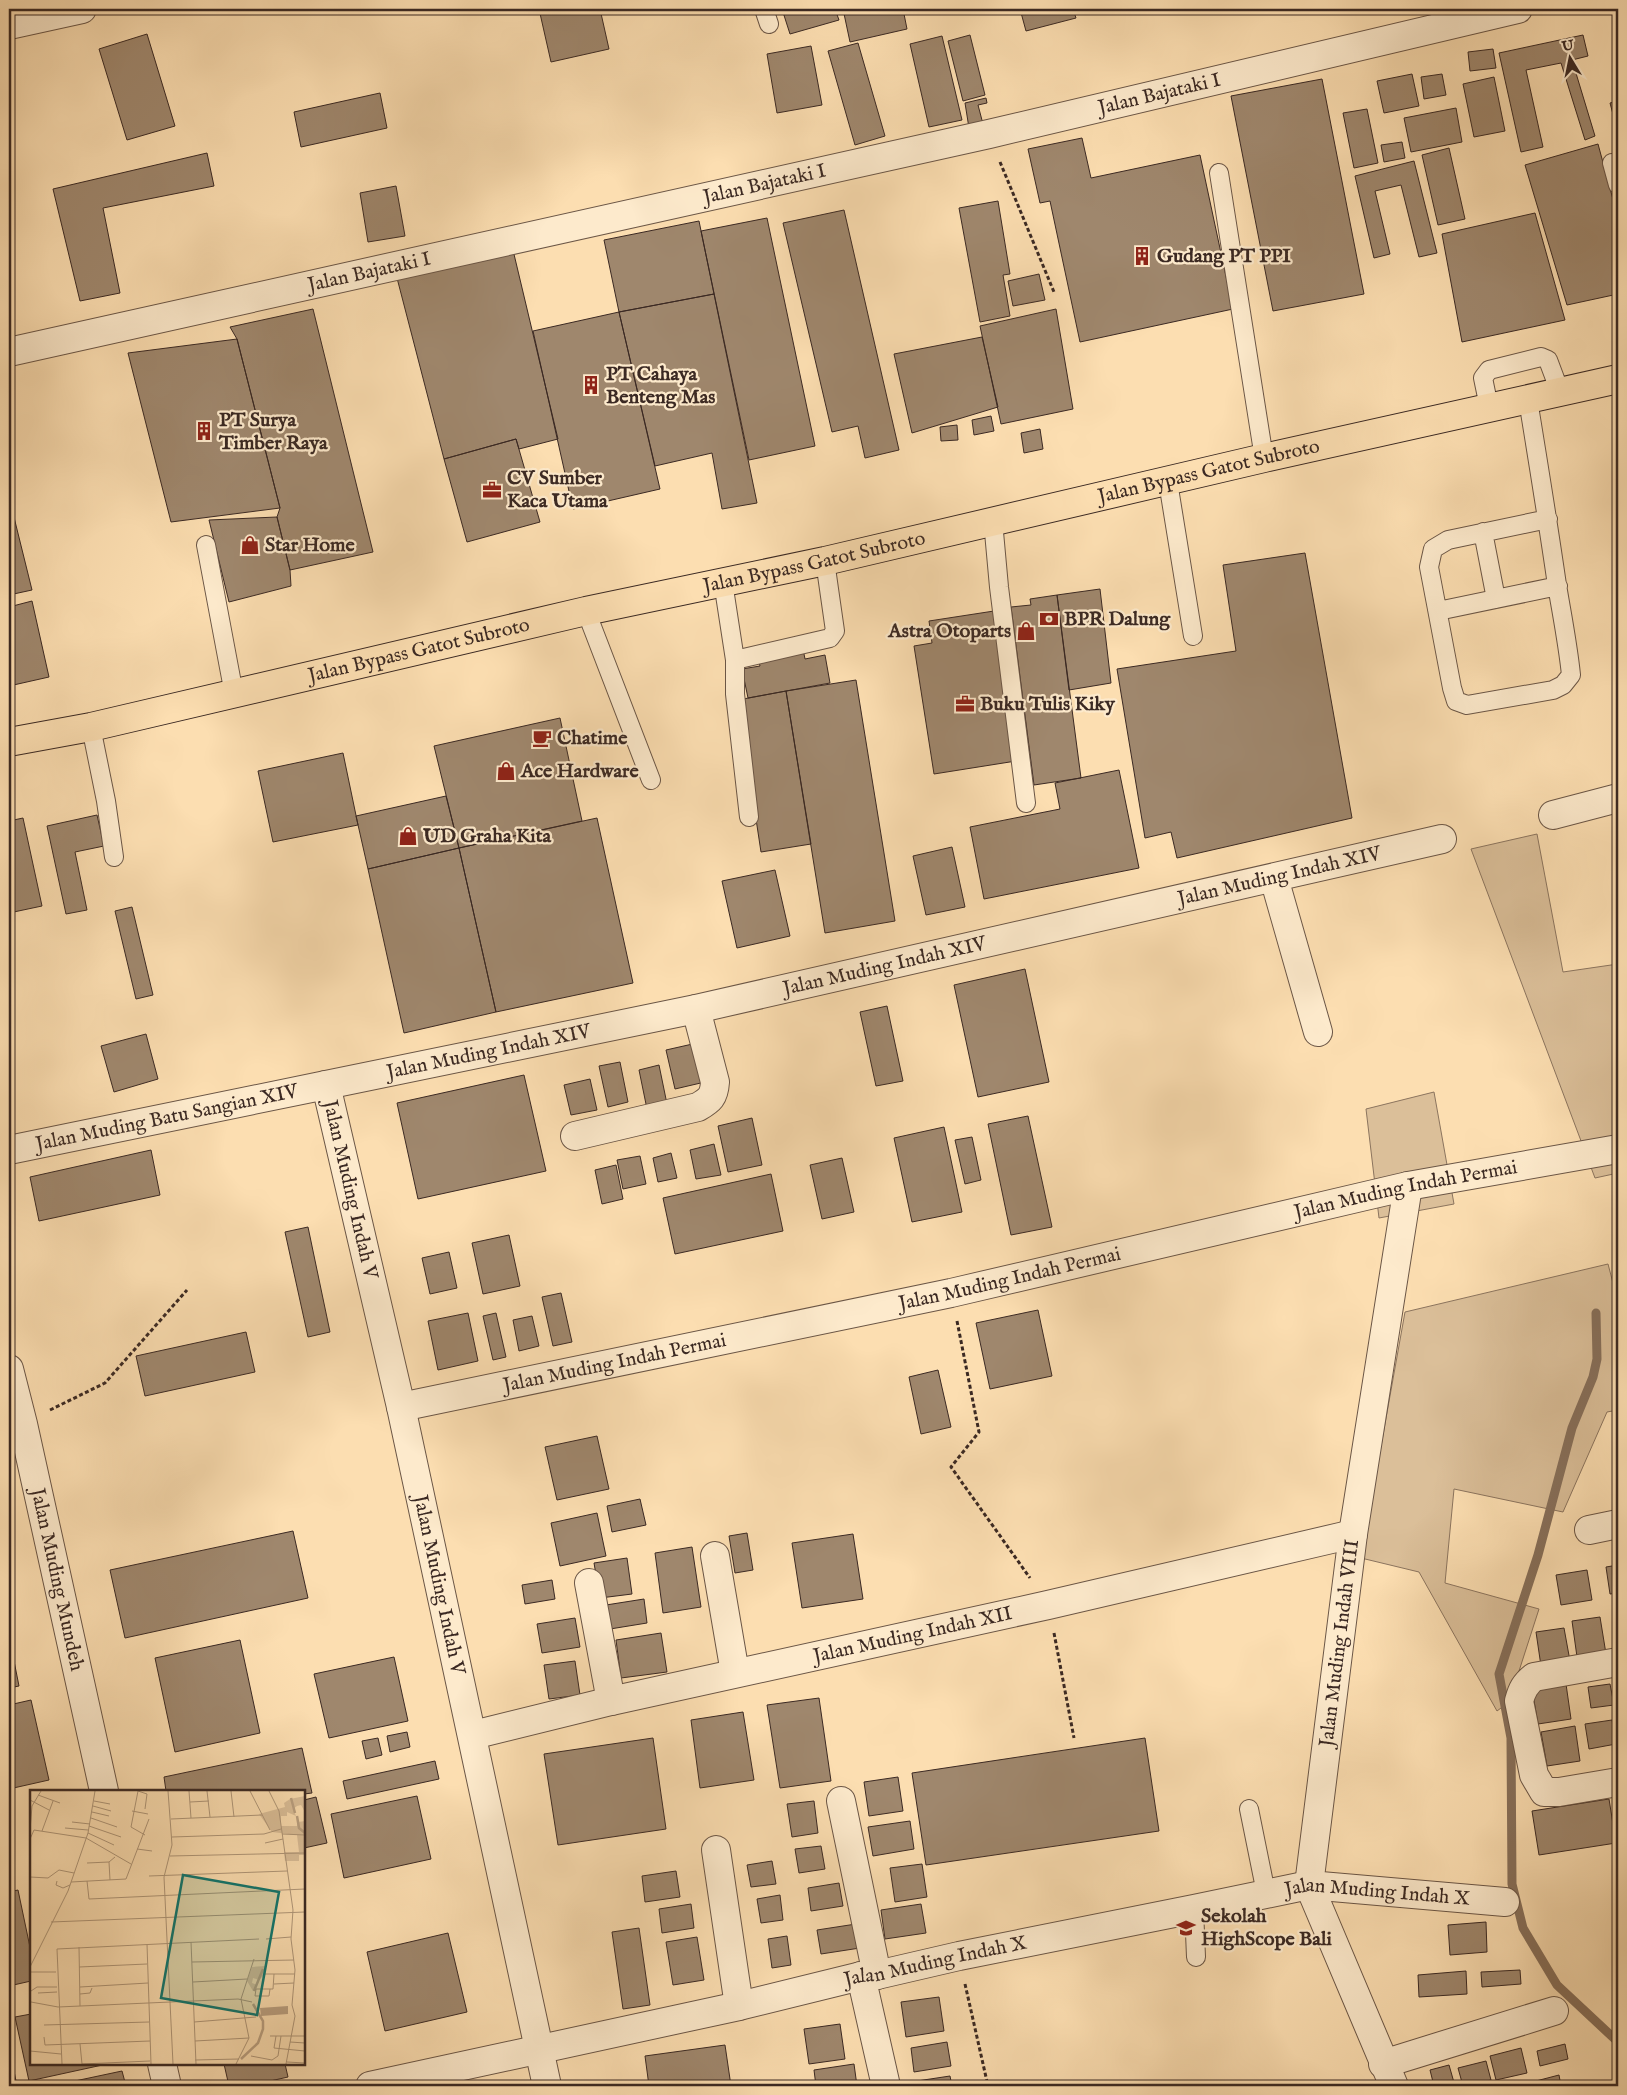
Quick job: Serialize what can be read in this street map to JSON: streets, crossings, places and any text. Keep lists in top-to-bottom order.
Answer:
{
  "streets": {
    "main road": ["Jalan Bypass Gatot Subroto"],
    "street": [
      "Jalan Bajataki I",
      "Jalan Muding Indah XIV",
      "Jalan Muding Batu Sangian XIV",
      "Jalan Muding Indah V",
      "Jalan Muding Indah Permai",
      "Jalan Muding Mundeh",
      "Jalan Muding Indah XII",
      "Jalan Muding Indah VIII",
      "Jalan Muding Indah X"
    ]
  },
  "crossings": [
    ["Jalan Muding Indah XIV", "Jalan Muding Batu Sangian XIV"],
    ["Jalan Muding Indah XIV", "Jalan Muding Indah V"],
    ["Jalan Muding Batu Sangian XIV", "Jalan Muding Indah V"],
    ["Jalan Muding Indah V", "Jalan Muding Indah Permai"],
    ["Jalan Muding Indah V", "Jalan Muding Indah XII"],
    ["Jalan Muding Indah V", "Jalan Muding Indah X"],
    ["Jalan Muding Indah Permai", "Jalan Muding Indah VIII"],
    ["Jalan Muding Indah XII", "Jalan Muding Indah VIII"],
    ["Jalan Muding Indah VIII", "Jalan Muding Indah X"]
  ],
  "places": {
    "building": ["Gudang PT PPI", "PT Cahaya Benteng Mas", "PT Surya Timber Raya"],
    "office": ["CV Sumber Kaca Utama", "Buku Tulis Kiky"],
    "shop": [
      "Star Home",
      "Astra Otoparts",
      "Ace Hardware",
      "UD Graha Kita"
    ],
    "bank": ["BPR Dalung"],
    "cafe": ["Chatime"],
    "school or university": ["Sekolah HighScope Bali"]
  },
  "north": "top"
}
